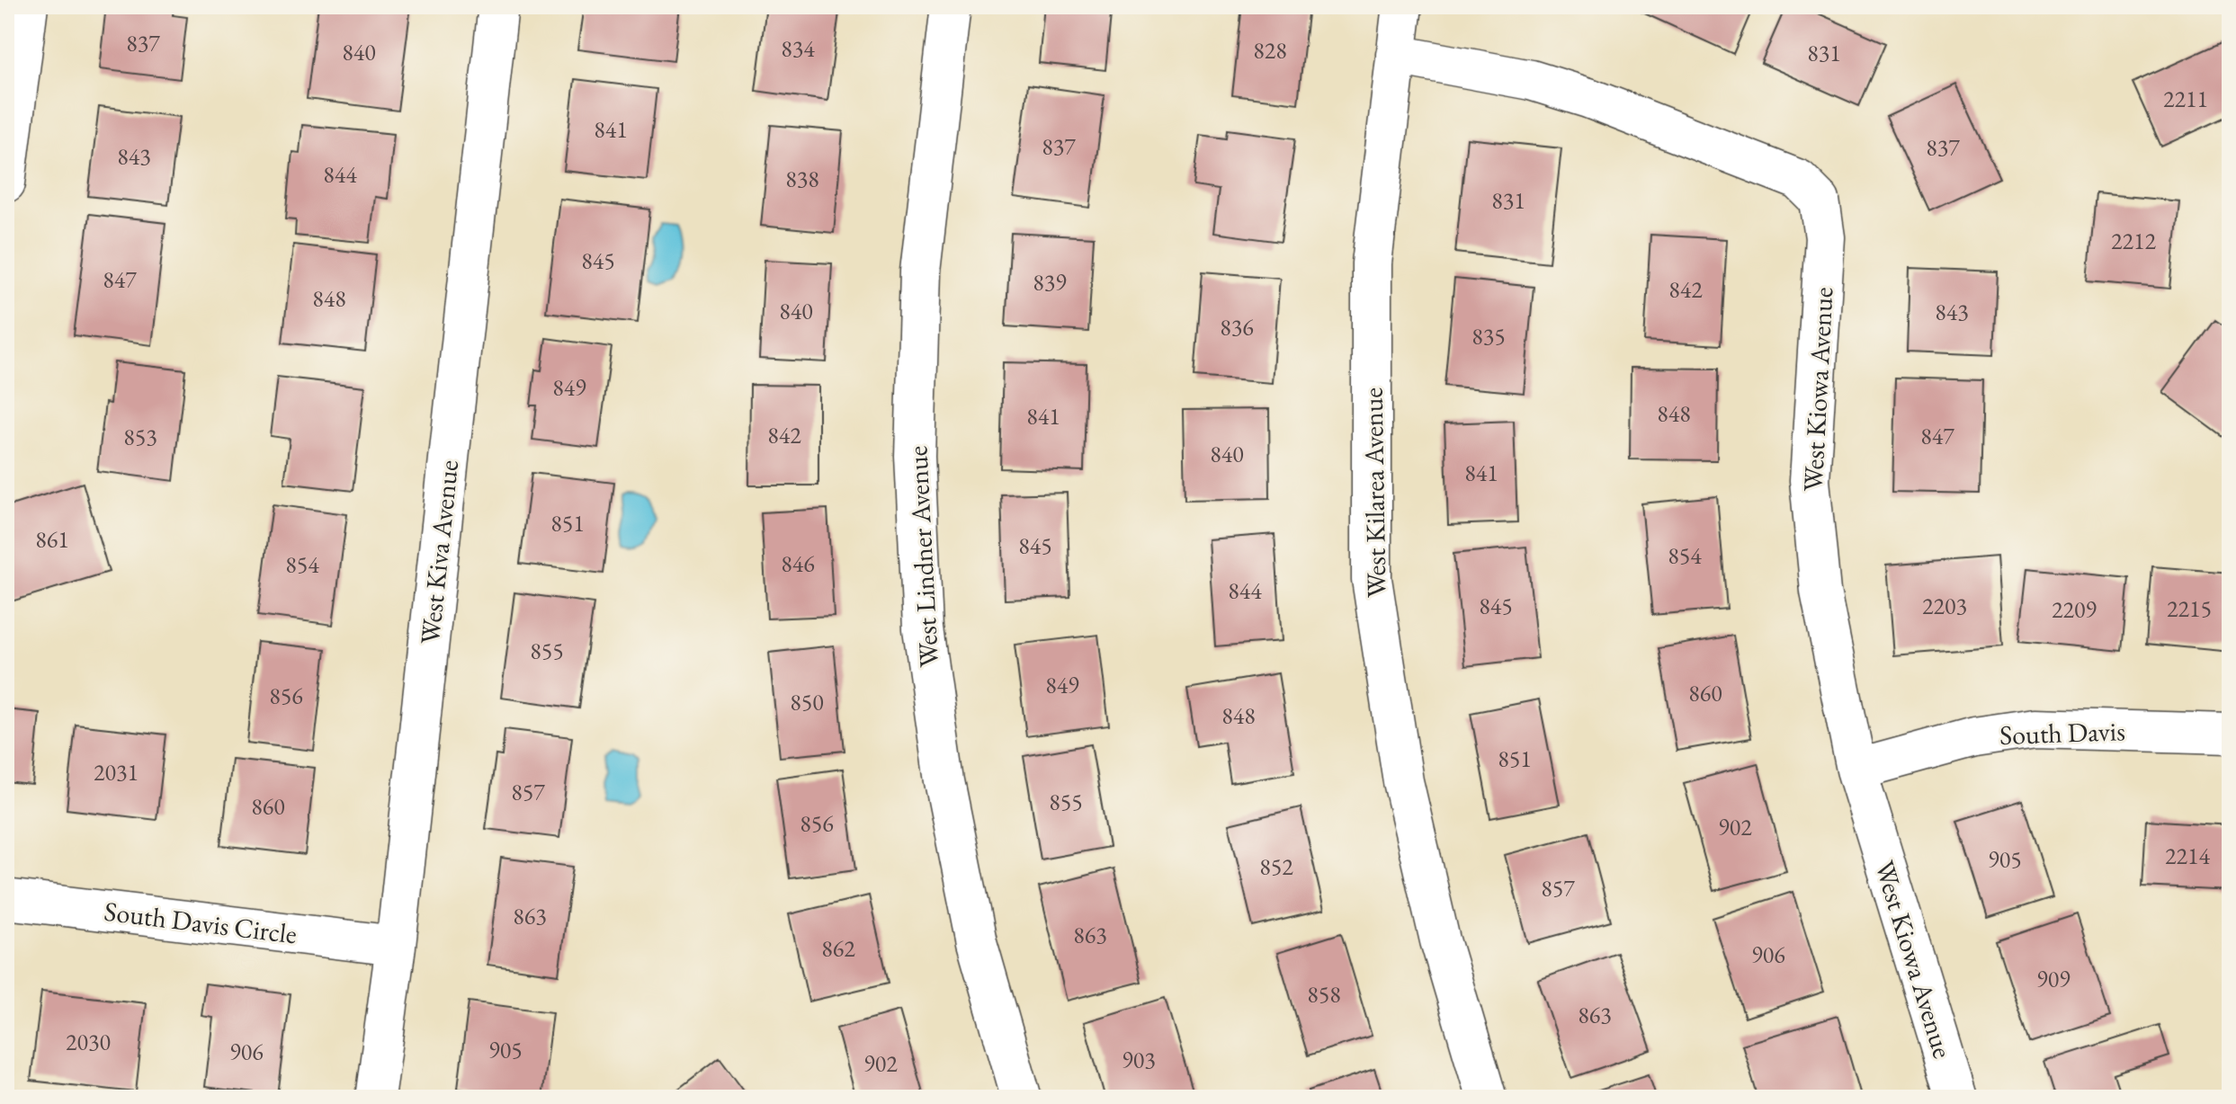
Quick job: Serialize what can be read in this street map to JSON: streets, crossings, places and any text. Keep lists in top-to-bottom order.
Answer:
{
  "streets": {
    "street": [
      "West Kiowa Avenue",
      "West Kilarea Avenue",
      "West Kiva Avenue",
      "West Lindner Avenue",
      "South Davis",
      "South Davis Circle"
    ]
  },
  "crossings": [
    ["West Kiowa Avenue", "West Kilarea Avenue"],
    ["West Kiowa Avenue", "South Davis"],
    ["West Kiva Avenue", "South Davis Circle"]
  ],
  "house_numbers": [
    "837",
    "834",
    "828",
    "840",
    "831",
    "2211",
    "841",
    "837",
    "837",
    "843",
    "844",
    "838",
    "831",
    "2212",
    "845",
    "847",
    "839",
    "842",
    "848",
    "840",
    "843",
    "836",
    "835",
    "849",
    "848",
    "841",
    "842",
    "847",
    "853",
    "840",
    "841",
    "851",
    "861",
    "845",
    "854",
    "846",
    "854",
    "844",
    "845",
    "2203",
    "2215",
    "2209",
    "855",
    "849",
    "860",
    "856",
    "850",
    "848",
    "851",
    "2031",
    "857",
    "855",
    "860",
    "856",
    "902",
    "2214",
    "905",
    "852",
    "857",
    "863",
    "863",
    "862",
    "906",
    "909",
    "858",
    "863",
    "2030",
    "905",
    "906",
    "903",
    "902"
  ]
}
